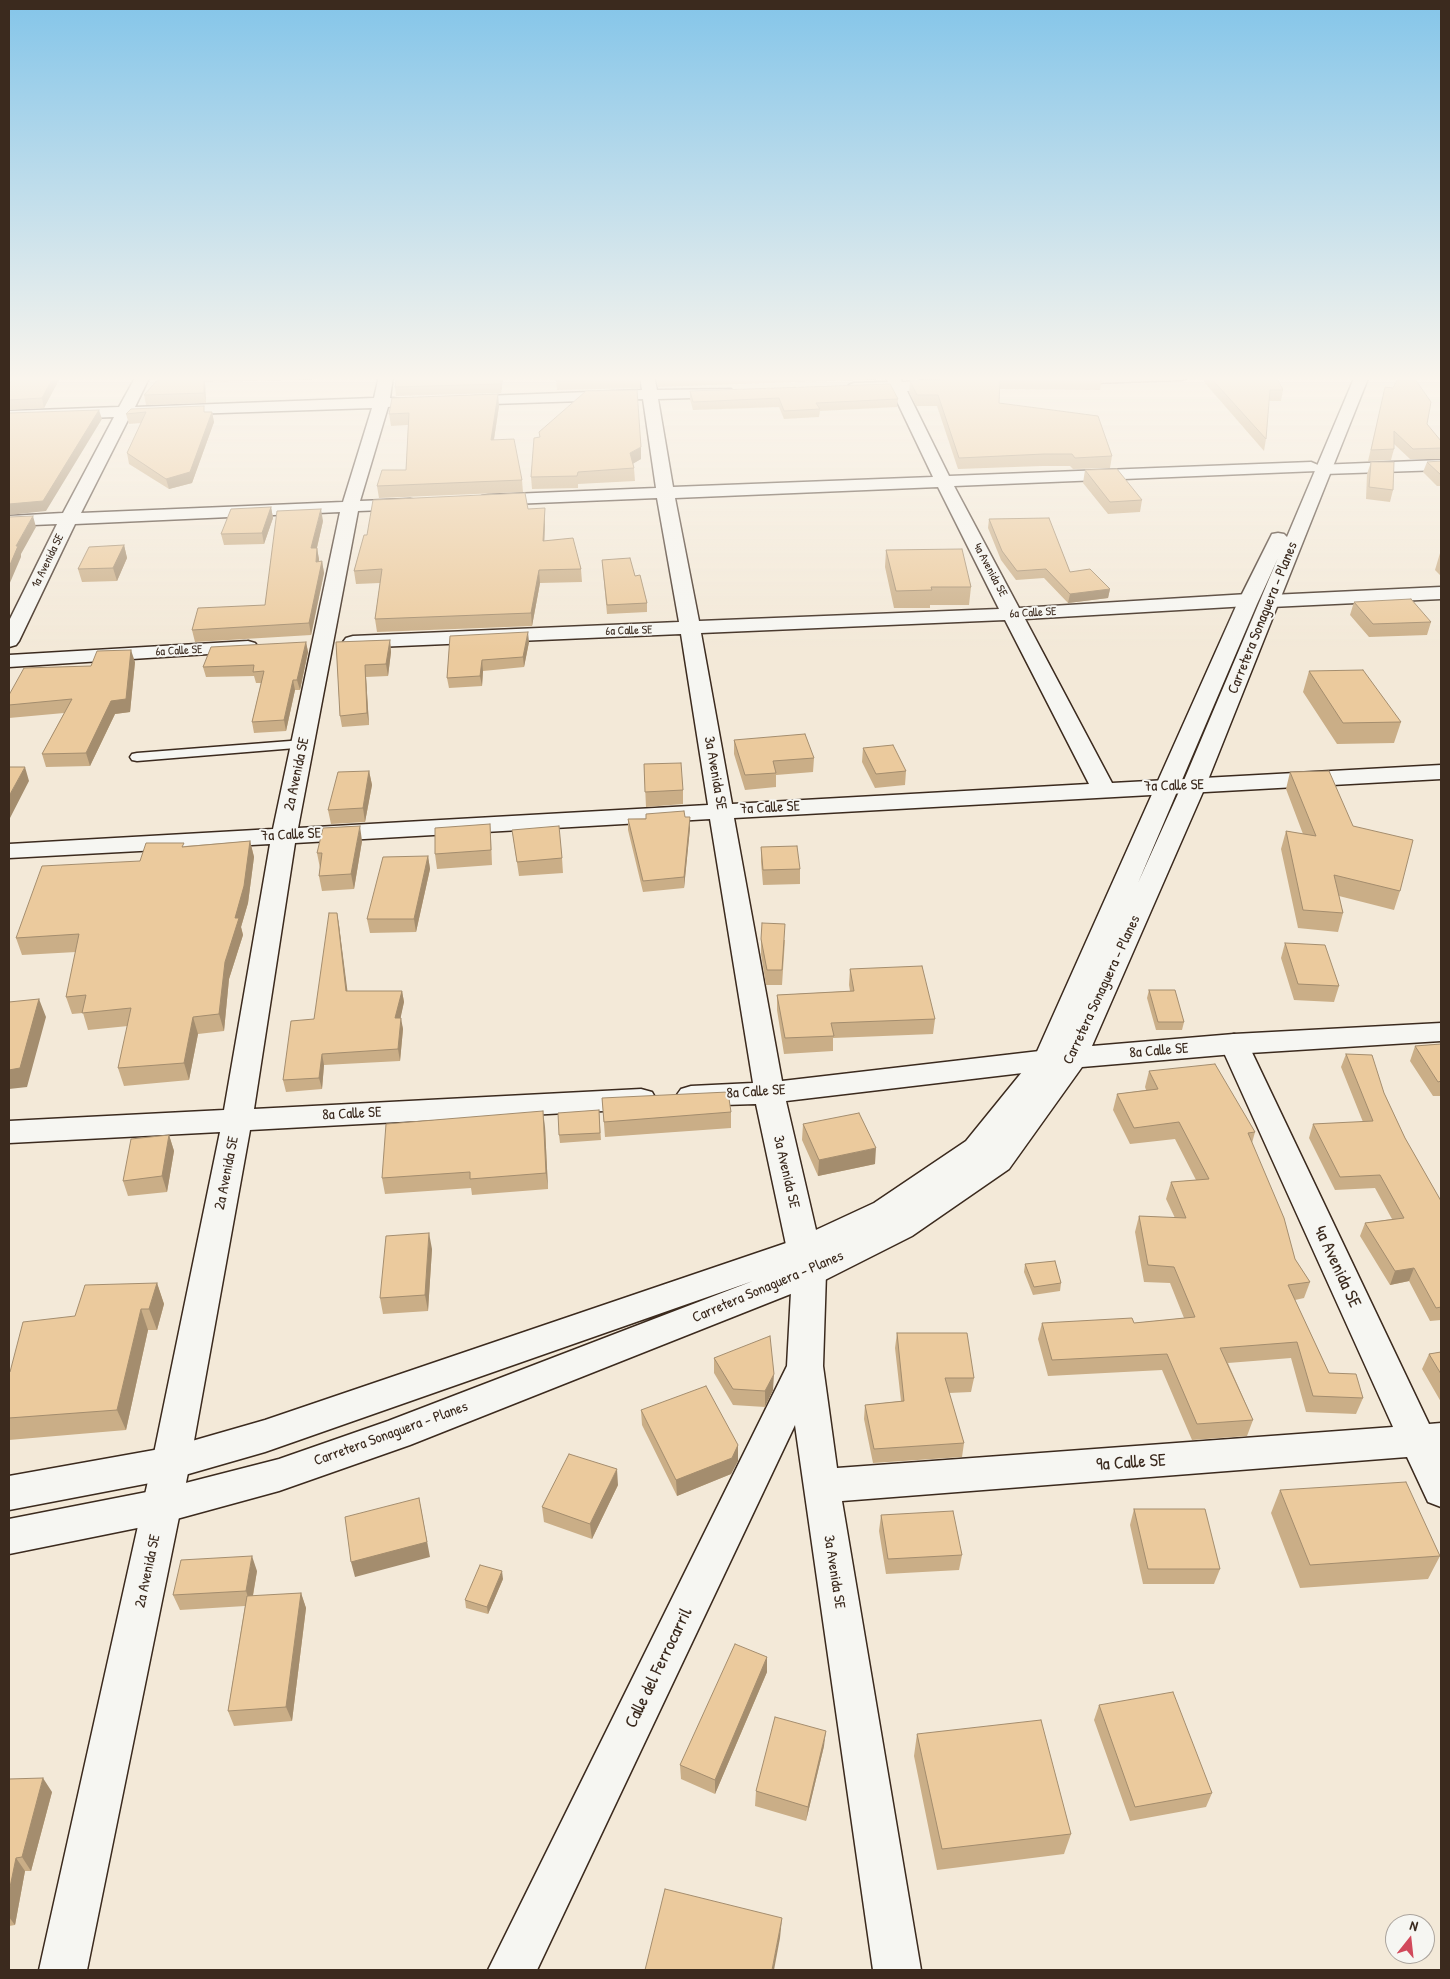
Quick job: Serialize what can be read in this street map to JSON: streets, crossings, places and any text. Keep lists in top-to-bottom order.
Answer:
{
  "streets": {
    "street": [
      "1a Avenida SE",
      "4a Avenida SE",
      "6a Calle SE",
      "Carretera Sonaguera - Planes",
      "3a Avenida SE",
      "2a Avenida SE",
      "7a Calle SE",
      "8a Calle SE",
      "9a Calle SE",
      "Calle del Ferrocarril"
    ]
  },
  "crossings": [
    ["4a Avenida SE", "6a Calle SE"],
    ["4a Avenida SE", "7a Calle SE"],
    ["4a Avenida SE", "8a Calle SE"],
    ["4a Avenida SE", "9a Calle SE"],
    ["6a Calle SE", "Carretera Sonaguera - Planes"],
    ["6a Calle SE", "3a Avenida SE"],
    ["6a Calle SE", "2a Avenida SE"],
    ["Carretera Sonaguera - Planes", "3a Avenida SE"],
    ["Carretera Sonaguera - Planes", "2a Avenida SE"],
    ["Carretera Sonaguera - Planes", "7a Calle SE"],
    ["Carretera Sonaguera - Planes", "8a Calle SE"],
    ["3a Avenida SE", "7a Calle SE"],
    ["3a Avenida SE", "8a Calle SE"],
    ["3a Avenida SE", "9a Calle SE"],
    ["3a Avenida SE", "Calle del Ferrocarril"],
    ["2a Avenida SE", "7a Calle SE"],
    ["2a Avenida SE", "8a Calle SE"]
  ],
  "north": "top"
}
